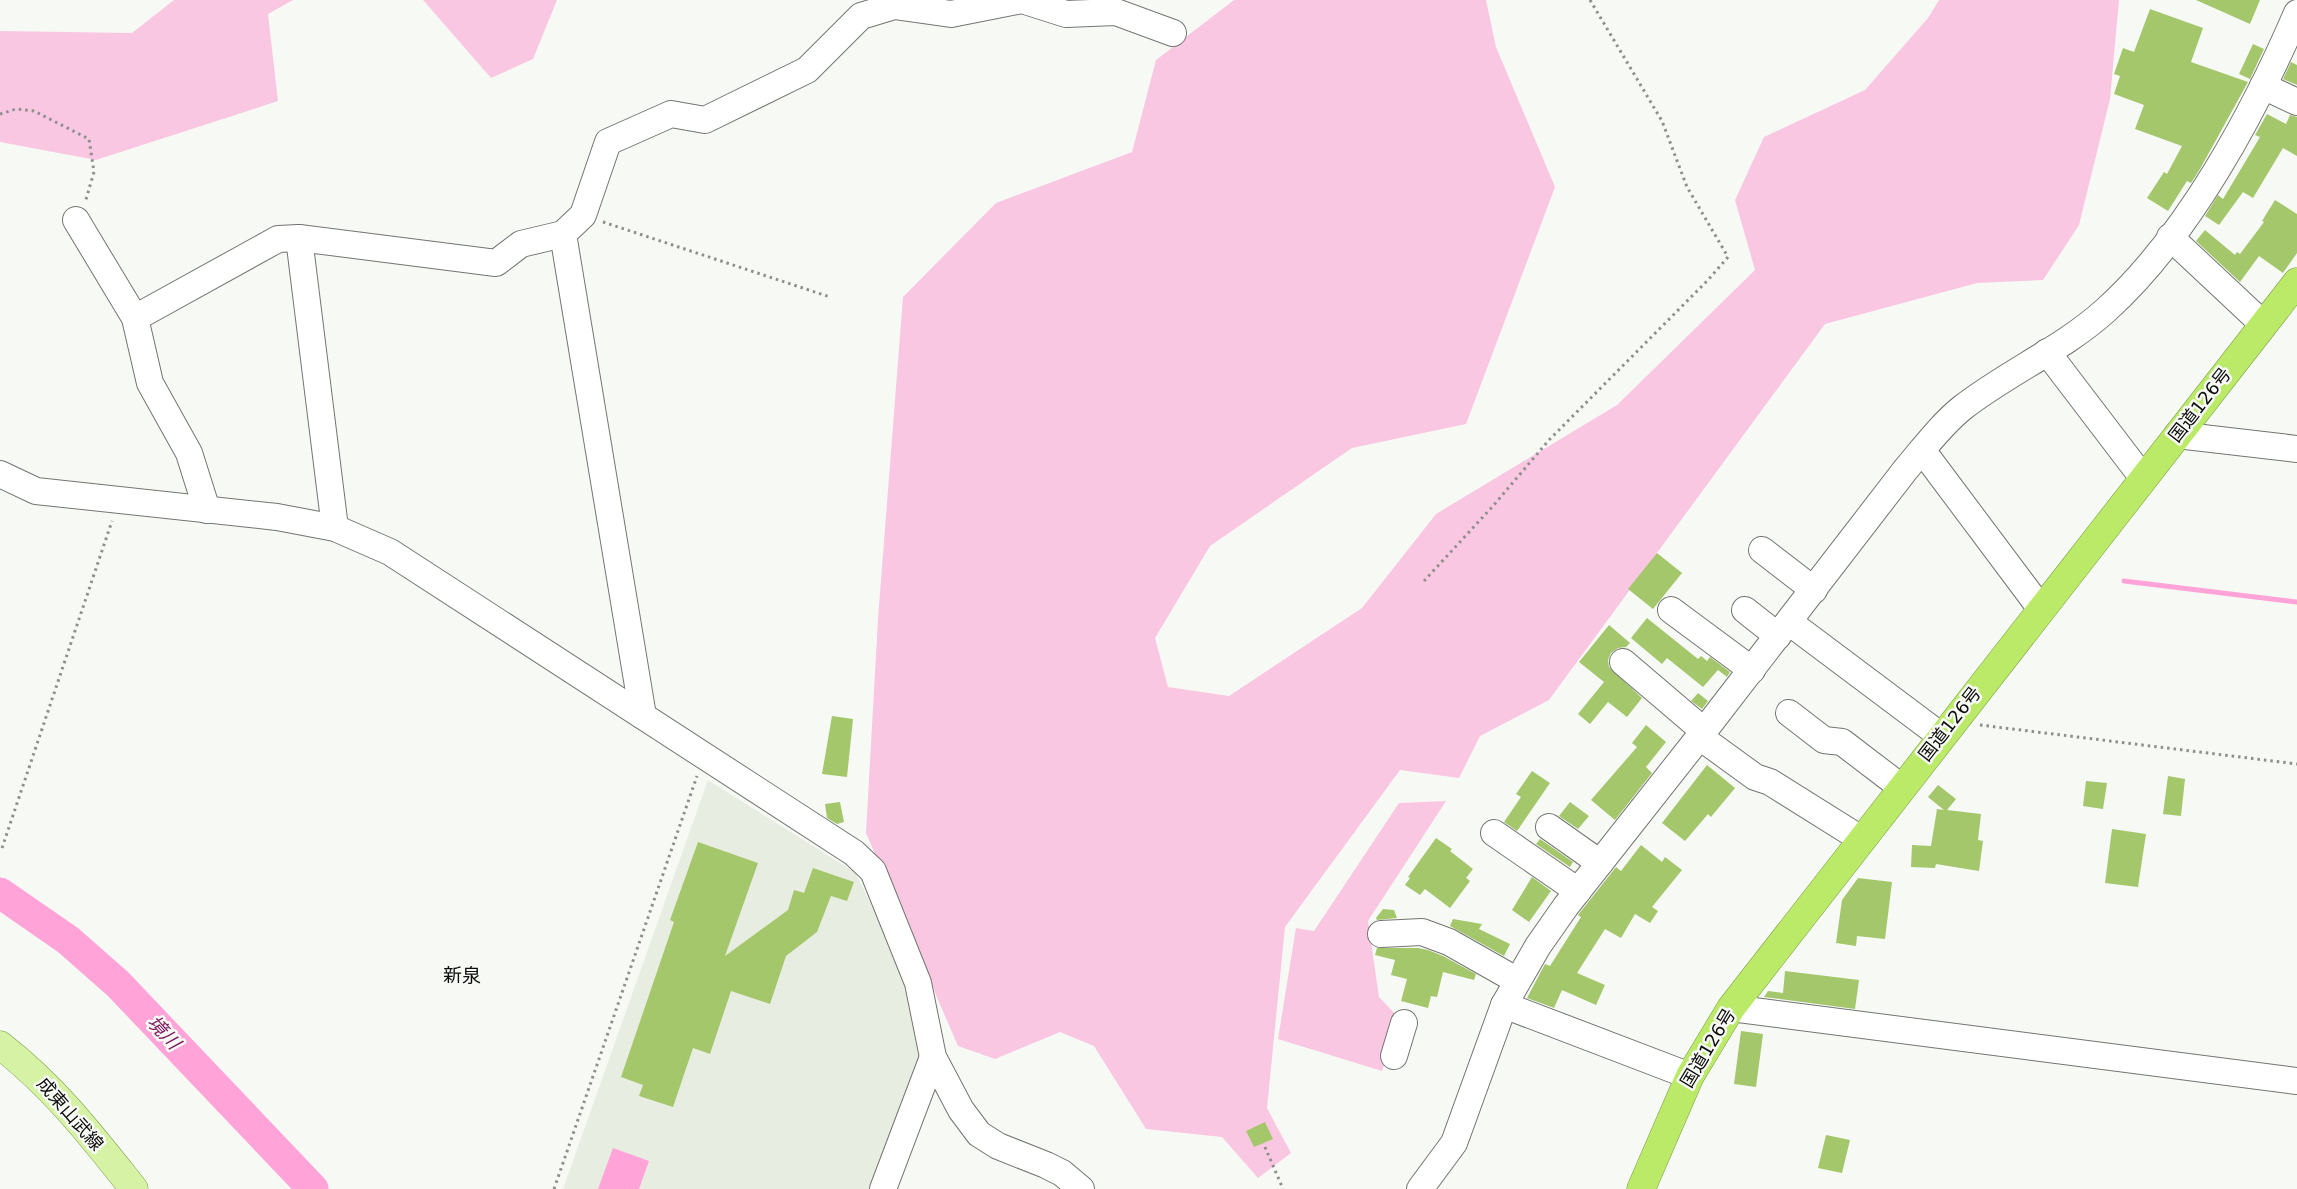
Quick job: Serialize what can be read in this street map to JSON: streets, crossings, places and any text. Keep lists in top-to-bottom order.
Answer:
{
  "streets": {
    "highway": ["国道126号"],
    "main road": ["成東山武線"]
  },
  "districts": ["新泉"],
  "water": ["境川"]
}
